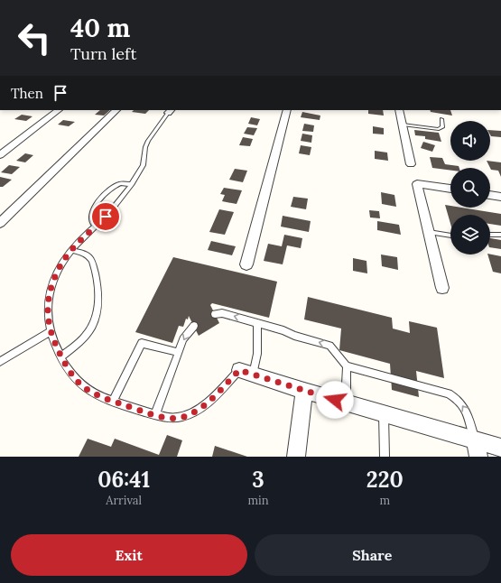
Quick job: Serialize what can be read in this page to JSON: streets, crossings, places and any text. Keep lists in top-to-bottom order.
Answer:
{
  "page": {
    "turn": ["40 m", "Turn left"],
    "then": "Then",
    "eta": [
      "06:41",
      "Arrival",
      "3",
      "min",
      "220",
      "m"
    ],
    "buttons": ["Exit", "Share"]
  }
}
